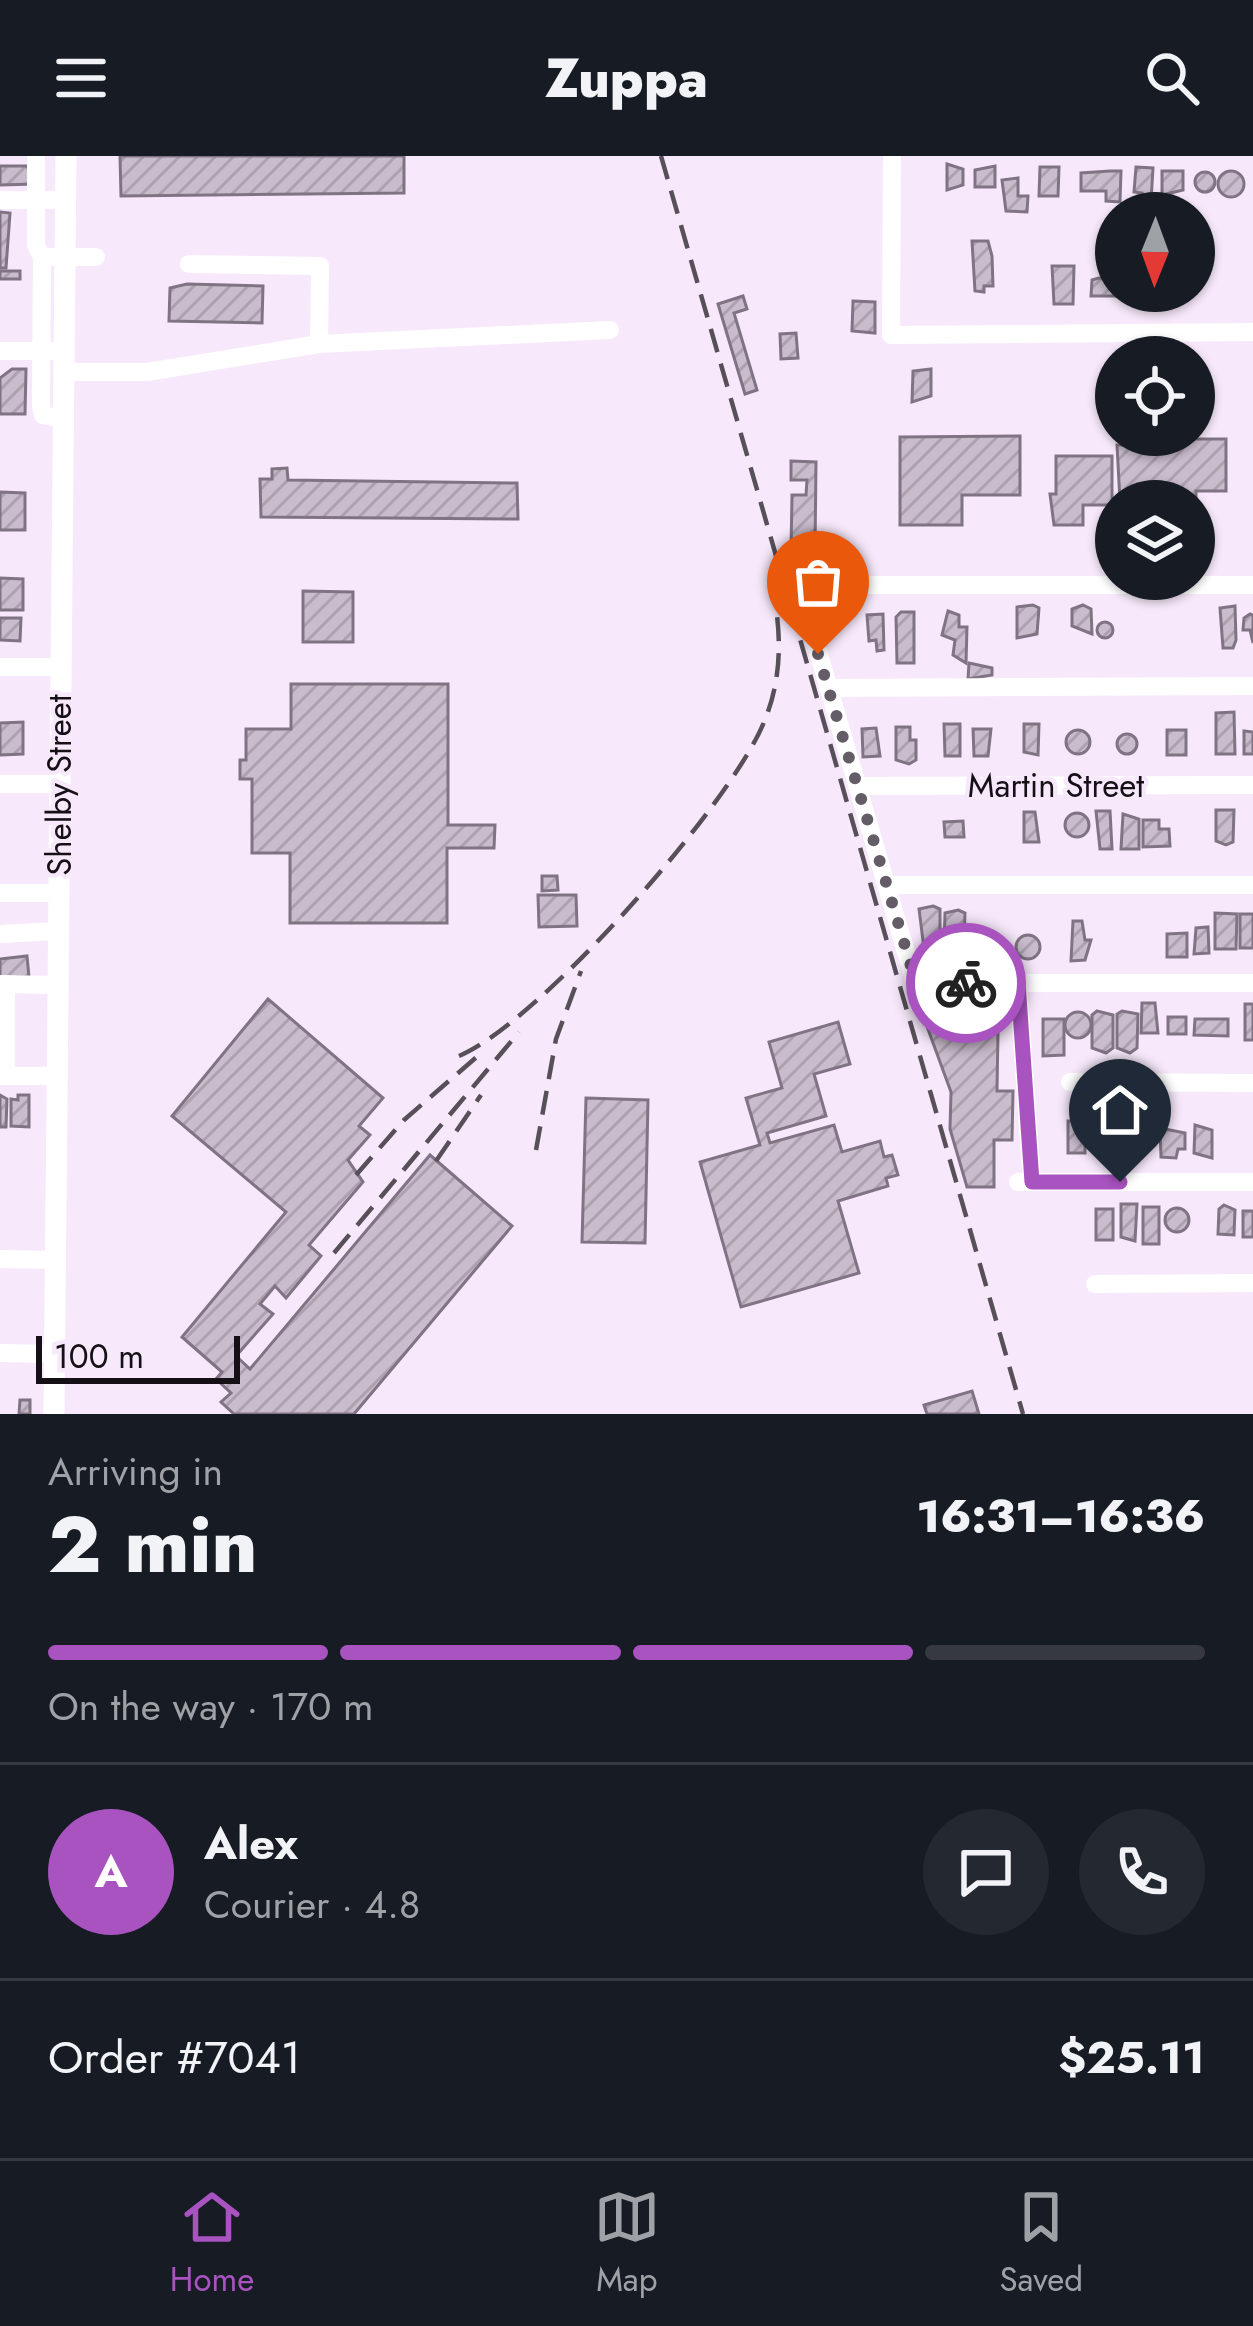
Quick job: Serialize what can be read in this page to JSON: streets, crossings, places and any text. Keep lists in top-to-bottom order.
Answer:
{
  "streets": {
    "main road": ["Shelby Street"],
    "street": ["Martin Street"]
  },
  "scale_bar": "100 m",
  "north": "bottom",
  "page": {
    "header": "Zuppa",
    "scale": "100 m",
    "heading": ["2 min", "Arriving in", "16:31–16:36"],
    "panel": [
      "Alex",
      "Courier · 4.8",
      "Order #7041",
      "$25.11"
    ],
    "bar": "On the way · 170 m",
    "round": "A",
    "tabs": ["Home", "Map", "Saved"]
  }
}
